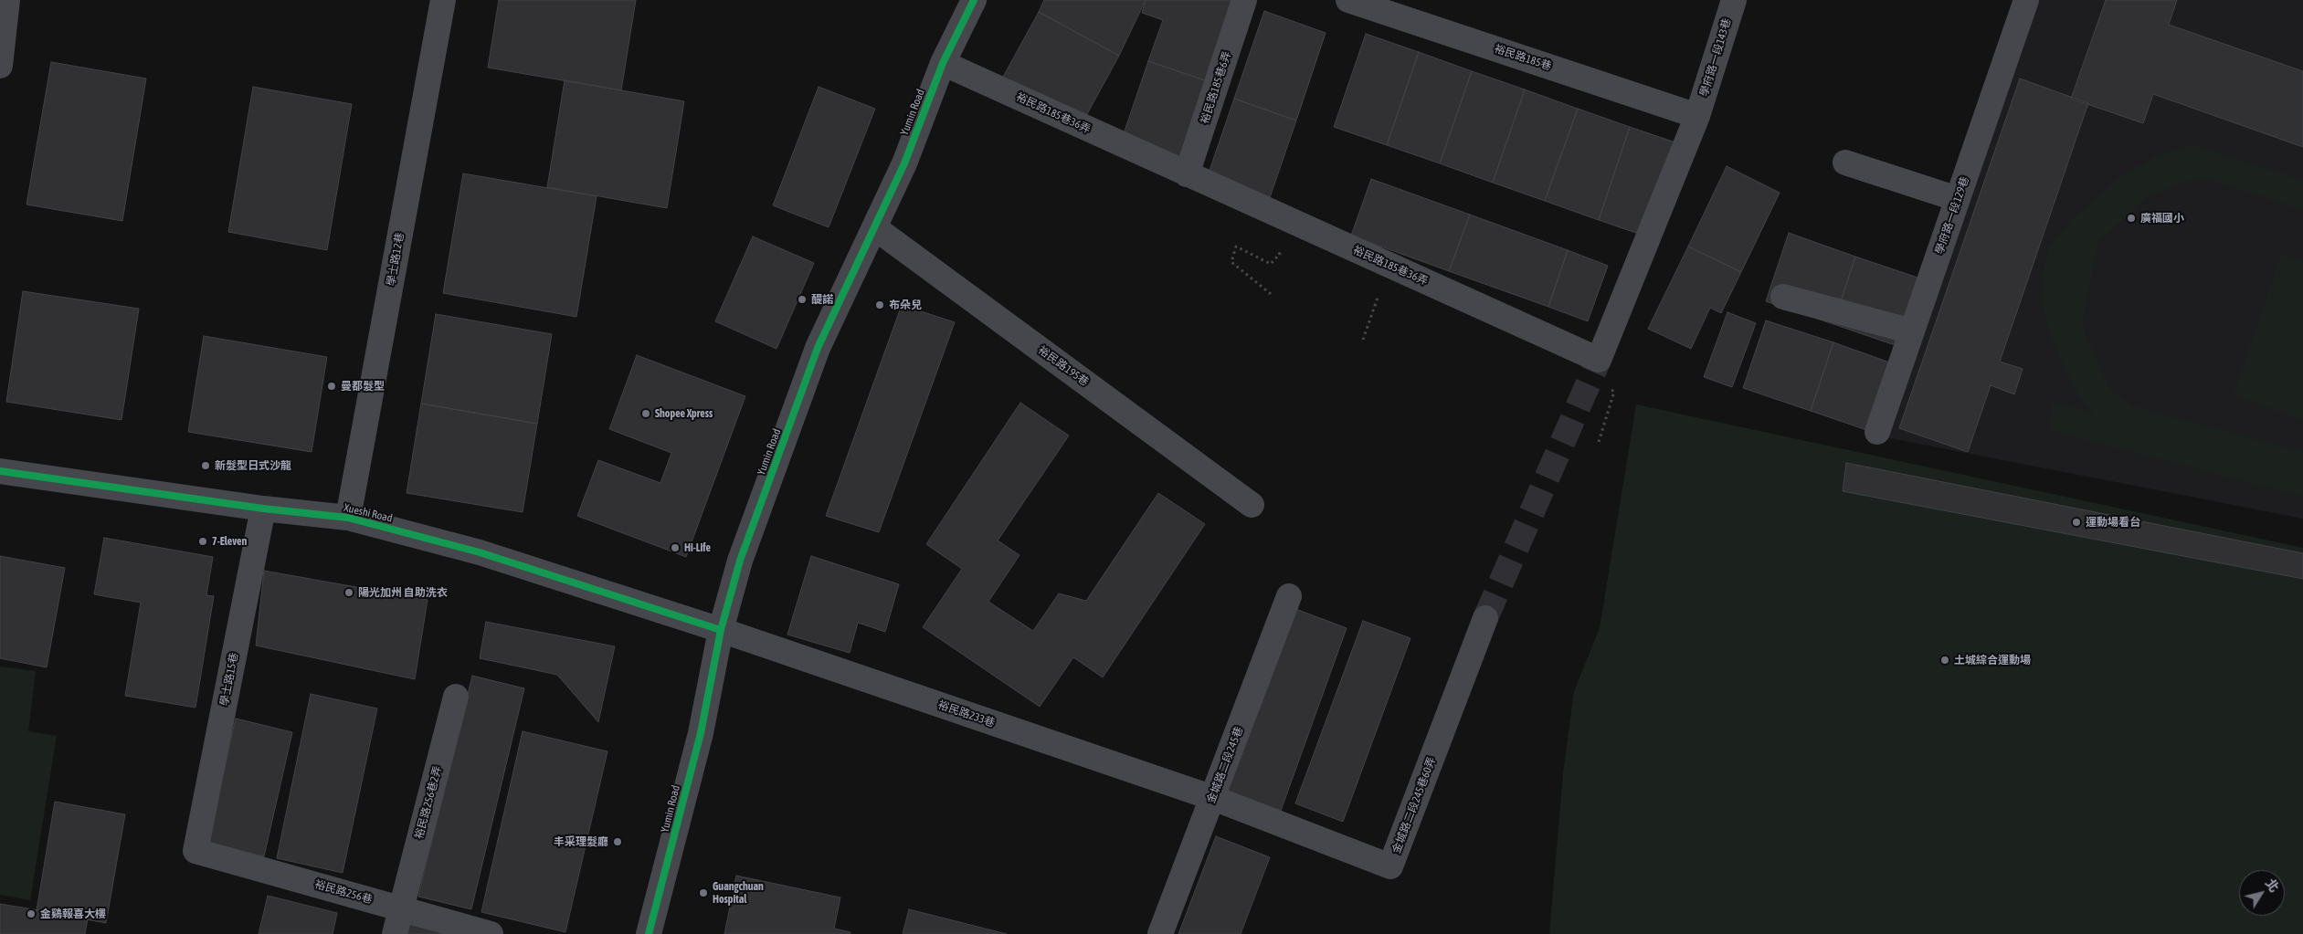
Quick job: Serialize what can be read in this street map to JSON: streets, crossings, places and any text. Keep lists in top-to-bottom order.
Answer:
{
  "streets": {
    "street": [
      "裕民路185巷",
      "學府路一段143巷",
      "裕民路185巷6弄",
      "Yumin Road",
      "裕民路185巷36弄",
      "學府路一段129巷",
      "學士路12巷",
      "裕民路195巷",
      "Xueshi Road",
      "學士路15巷",
      "裕民路233巷",
      "金城路二段245巷",
      "裕民路256巷2弄",
      "金城路二段245巷60弄",
      "裕民路256巷"
    ]
  },
  "crossings": [
    ["裕民路185巷", "學府路一段143巷"],
    ["裕民路185巷", "裕民路185巷36弄"],
    ["學府路一段143巷", "裕民路185巷36弄"],
    ["裕民路185巷6弄", "裕民路185巷36弄"],
    ["Yumin Road", "裕民路185巷36弄"],
    ["Yumin Road", "裕民路195巷"],
    ["Yumin Road", "Xueshi Road"],
    ["Yumin Road", "裕民路233巷"],
    ["學士路12巷", "Xueshi Road"],
    ["Xueshi Road", "學士路15巷"],
    ["Xueshi Road", "裕民路233巷"],
    ["學士路15巷", "裕民路256巷"],
    ["裕民路233巷", "金城路二段245巷"],
    ["裕民路233巷", "金城路二段245巷60弄"],
    ["金城路二段245巷", "金城路二段245巷60弄"],
    ["裕民路256巷2弄", "裕民路256巷"]
  ],
  "places": [
    "廣福國小",
    "醍諾",
    "布朵兒",
    "曼都髮型",
    "Shopee Xpress",
    "新髮型日式沙龍",
    "運動場看台",
    "7-Eleven",
    "Hi-Life",
    "陽光加州 自助洗衣",
    "土城綜合運動場",
    "丰采理髮廳",
    "Guangchuan Hospital",
    "金鷄報喜大樓"
  ],
  "north": "top right"
}
